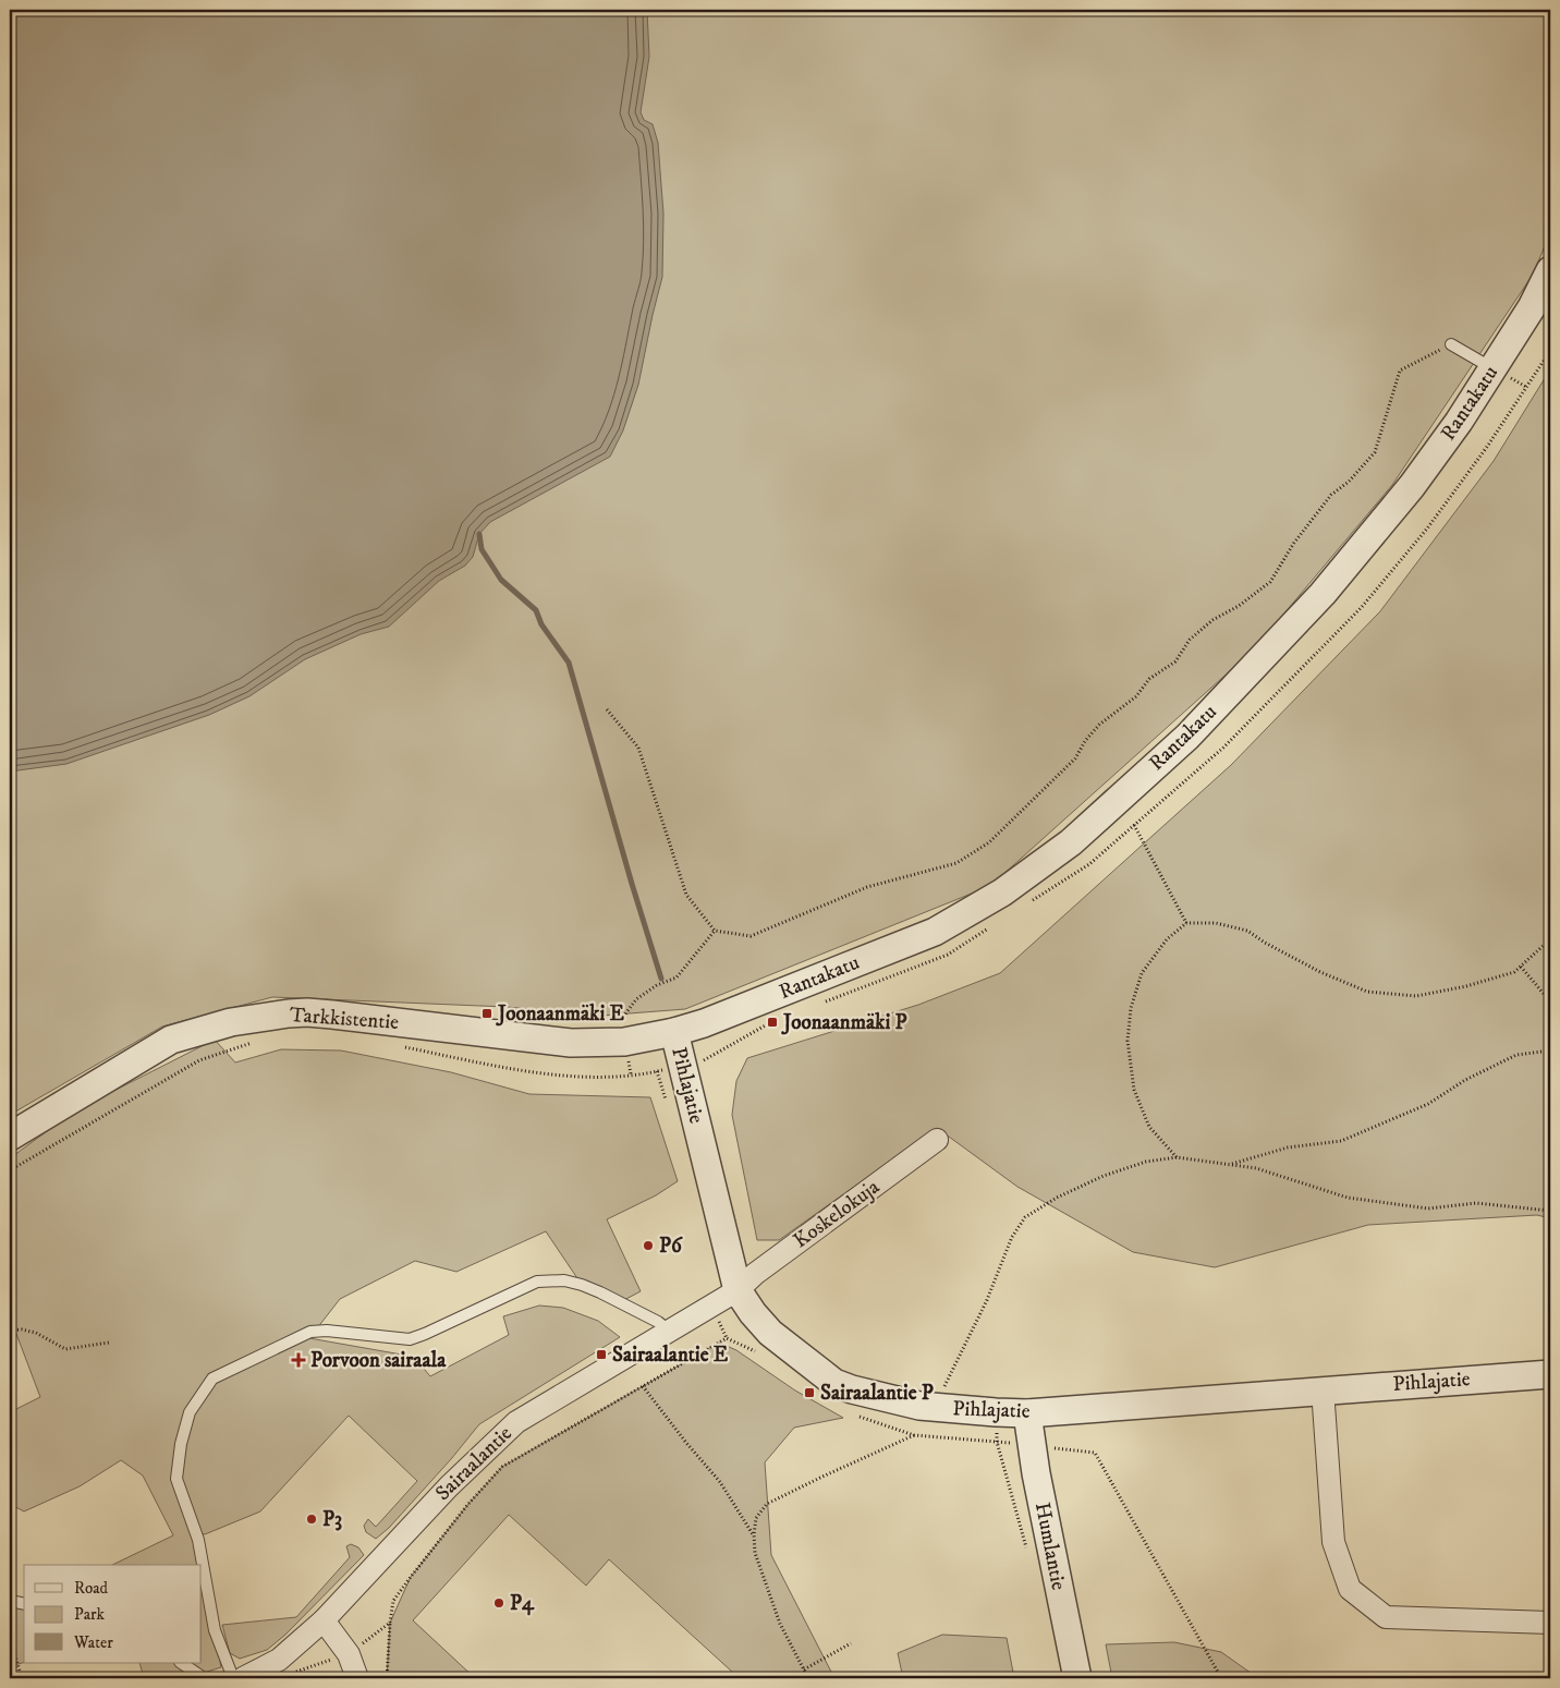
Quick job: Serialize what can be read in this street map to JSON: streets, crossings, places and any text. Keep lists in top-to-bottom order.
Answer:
{
  "streets": {
    "street": [
      "Rantakatu",
      "Tarkkistentie",
      "Pihlajatie",
      "Koskelokuja",
      "Sairaalantie",
      "Humlantie"
    ]
  },
  "crossings": [
    ["Rantakatu", "Tarkkistentie"],
    ["Rantakatu", "Pihlajatie"],
    ["Tarkkistentie", "Pihlajatie"],
    ["Pihlajatie", "Koskelokuja"],
    ["Pihlajatie", "Sairaalantie"],
    ["Pihlajatie", "Humlantie"],
    ["Koskelokuja", "Sairaalantie"]
  ],
  "places": {
    "transit": [
      "Joonaanmäki E",
      "Joonaanmäki P",
      "Sairaalantie E",
      "Sairaalantie P"
    ],
    "other": ["P6", "P3", "P4"],
    "health": ["Porvoon sairaala"]
  },
  "legend": ["Road", "Park", "Water"]
}
